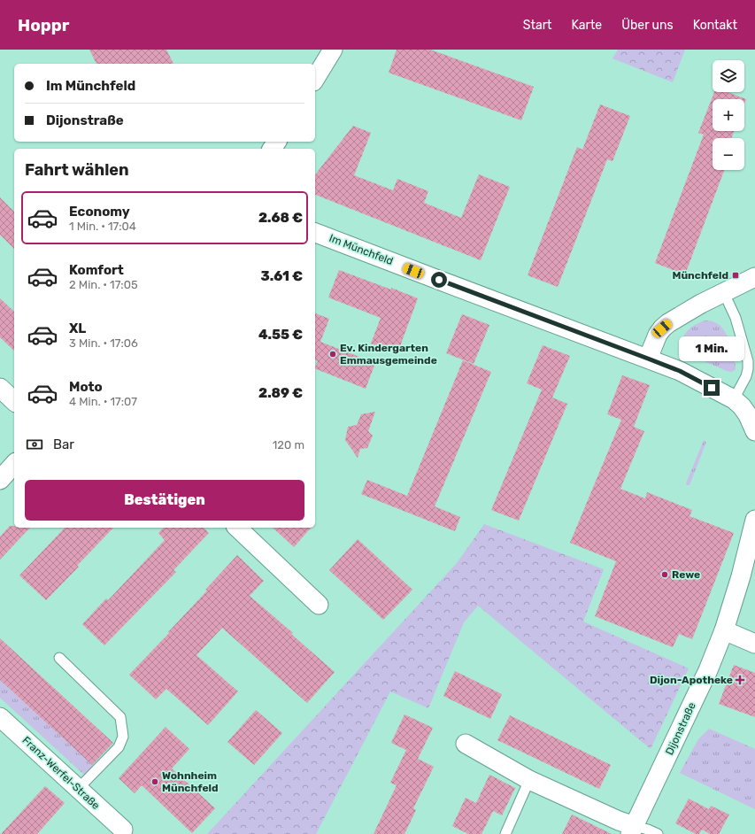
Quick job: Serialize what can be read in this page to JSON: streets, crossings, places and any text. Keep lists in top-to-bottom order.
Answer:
{
  "streets": {
    "street": ["Im Münchfeld", "Dijonstraße", "Franz-Werfel-Straße"]
  },
  "places": {
    "transit": ["Münchfeld"],
    "other": ["Ev. Kindergarten Emmausgemeinde", "Rewe", "Wohnheim Münchfeld"],
    "health": ["Dijon-Apotheke"]
  },
  "page": {
    "header": "Hoppr",
    "nav": [
      "Start",
      "Karte",
      "Über uns",
      "Kontakt"
    ],
    "map_buttons": ["+", "−"],
    "banner": ["Im Münchfeld", "Dijonstraße"],
    "heading": "Fahrt wählen",
    "list": [
      {
        "name": "Economy",
        "note": "1 Min. · 17:04",
        "value": "2.68 €"
      },
      {
        "name": "Komfort",
        "note": "2 Min. · 17:05",
        "value": "3.61 €"
      },
      {
        "name": "XL",
        "note": "3 Min. · 17:06",
        "value": "4.55 €"
      },
      {
        "name": "Moto",
        "note": "4 Min. · 17:07",
        "value": "2.89 €"
      }
    ],
    "bubble": "1 Min.",
    "pay": ["Bar", "120 m"],
    "buttons": "Bestätigen"
  }
}
